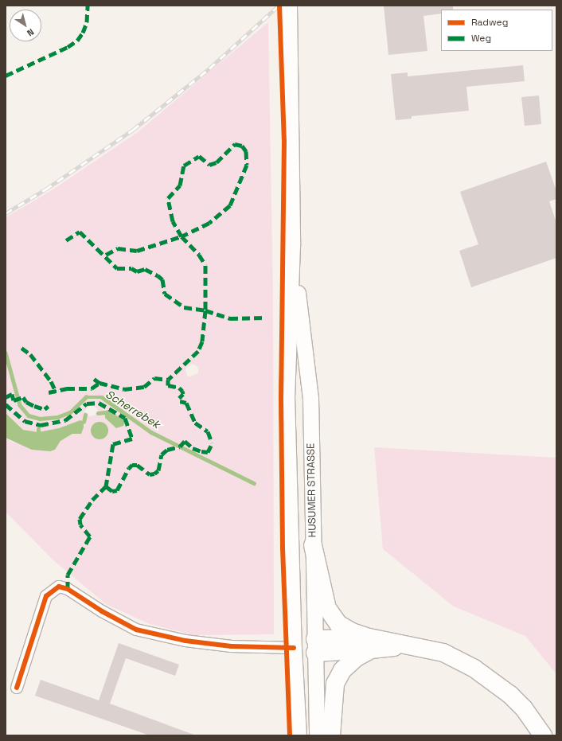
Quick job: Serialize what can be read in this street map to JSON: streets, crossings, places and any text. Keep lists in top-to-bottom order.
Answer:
{
  "streets": {
    "main road": ["HUSUMER STRASSE"]
  },
  "water": ["Scherrebek"],
  "legend": ["Radweg", "Weg"],
  "north": "bottom right"
}
